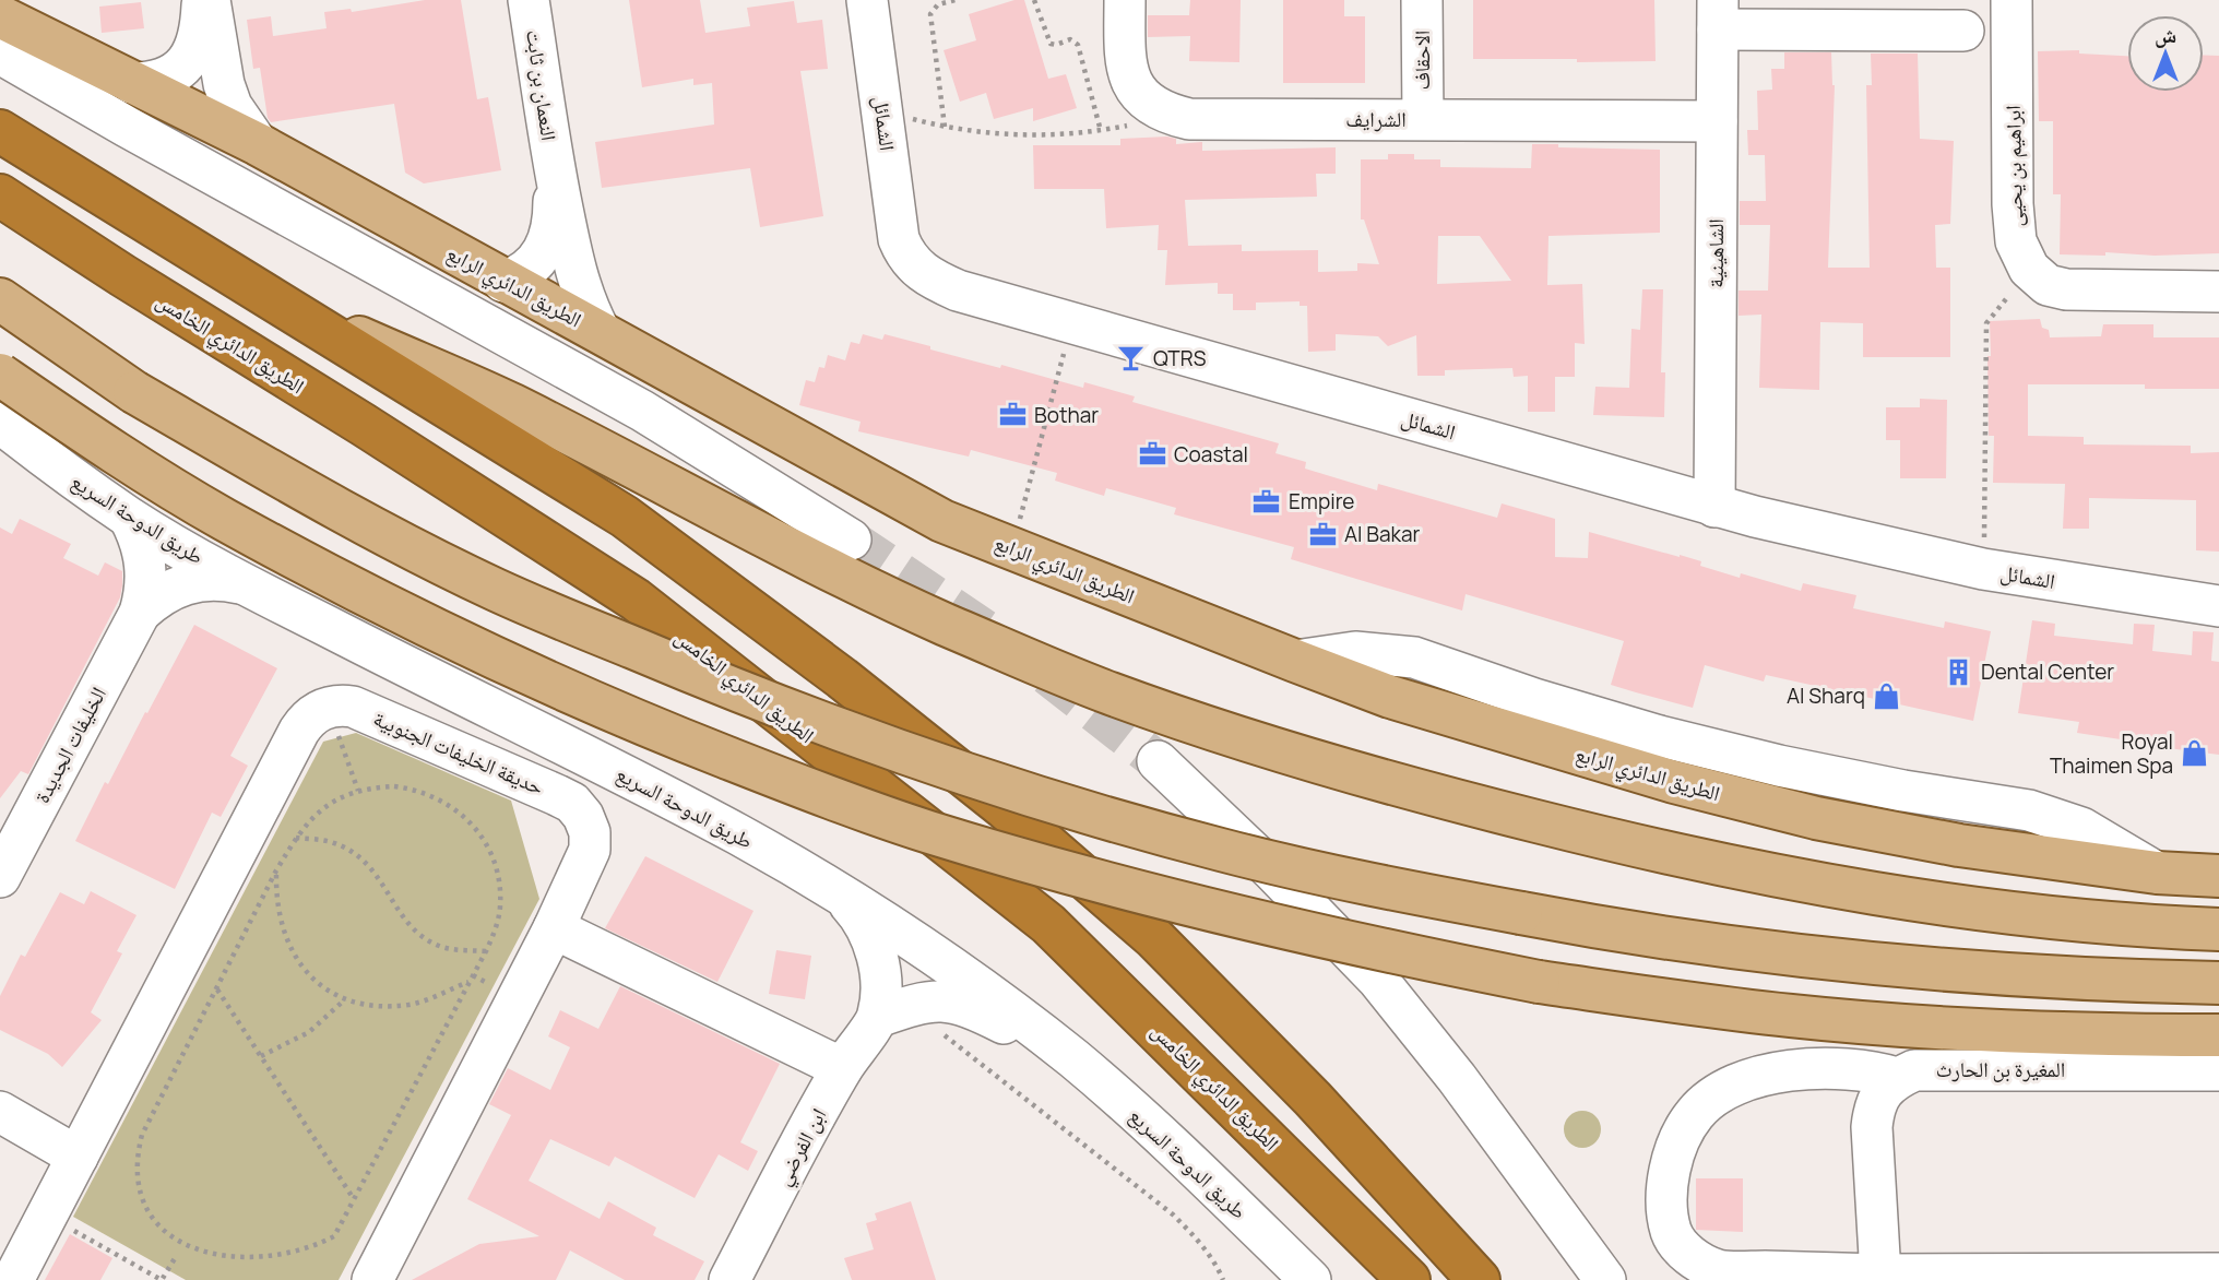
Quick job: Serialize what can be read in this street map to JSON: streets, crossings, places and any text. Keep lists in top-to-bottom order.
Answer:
{
  "streets": {
    "highway": ["الطريق الدائري الخامس"],
    "main road": ["الطريق الدائري الرابع"],
    "street": [
      "الاحقاف",
      "النعمان بن ثابت",
      "الشرايف",
      "الشمائل",
      "ابراهيم بن يحيى",
      "الشاهينية",
      "طريق الدوحة السريع",
      "الخليفات الجديدة",
      "حديقة الخليفات الجنوبية",
      "المغيرة بن الحارث",
      "ابن الفرضي"
    ]
  },
  "crossings": [
    ["الاحقاف", "الشرايف"],
    ["النعمان بن ثابت", "الطريق الدائري الرابع"],
    ["الشرايف", "الشاهينية"],
    ["الشمائل", "الشاهينية"],
    ["طريق الدوحة السريع", "الخليفات الجديدة"]
  ],
  "places": {
    "bar": ["QTRS"],
    "office": [
      "Bothar",
      "Coastal",
      "Empire",
      "Al Bakar"
    ],
    "building": ["Dental Center"],
    "shop": ["Al Sharq", "Royal Thaimen Spa"]
  },
  "north": "top"
}
